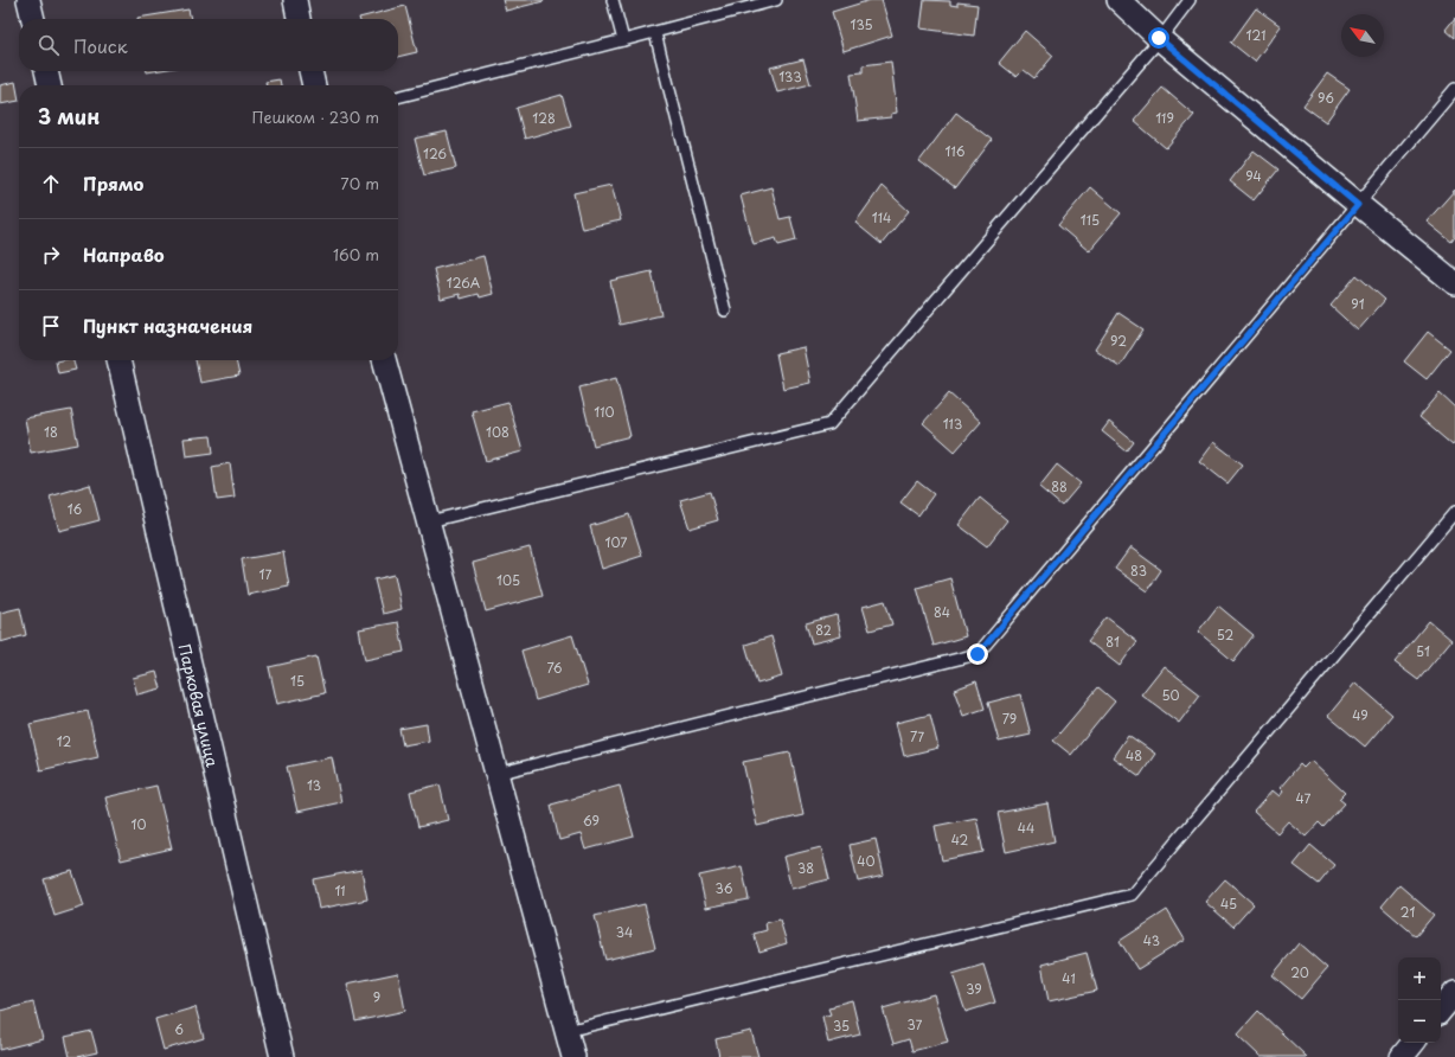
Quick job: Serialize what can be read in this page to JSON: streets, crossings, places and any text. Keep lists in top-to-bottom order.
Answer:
{
  "streets": {
    "street": ["Парковая улица"]
  },
  "house_numbers": [
    "135",
    "121",
    "133",
    "96",
    "128",
    "119",
    "116",
    "126",
    "94",
    "114",
    "115",
    "126А",
    "91",
    "92",
    "110",
    "113",
    "18",
    "108",
    "88",
    "16",
    "107",
    "83",
    "17",
    "105",
    "84",
    "82",
    "52",
    "81",
    "51",
    "76",
    "15",
    "50",
    "49",
    "79",
    "77",
    "12",
    "48",
    "13",
    "47",
    "69",
    "10",
    "44",
    "42",
    "40",
    "38",
    "36",
    "11",
    "45",
    "21",
    "34",
    "43",
    "20",
    "41",
    "39",
    "9",
    "37",
    "35",
    "6"
  ],
  "north": "top left",
  "page": {
    "search": "Поиск",
    "heading": ["3 мин", "Пешком · 230 m"],
    "list": [
      ["Прямо", "70 m"],
      ["Направо", "160 m"],
      "Пункт назначения"
    ],
    "map_buttons": ["+", "−"]
  }
}
